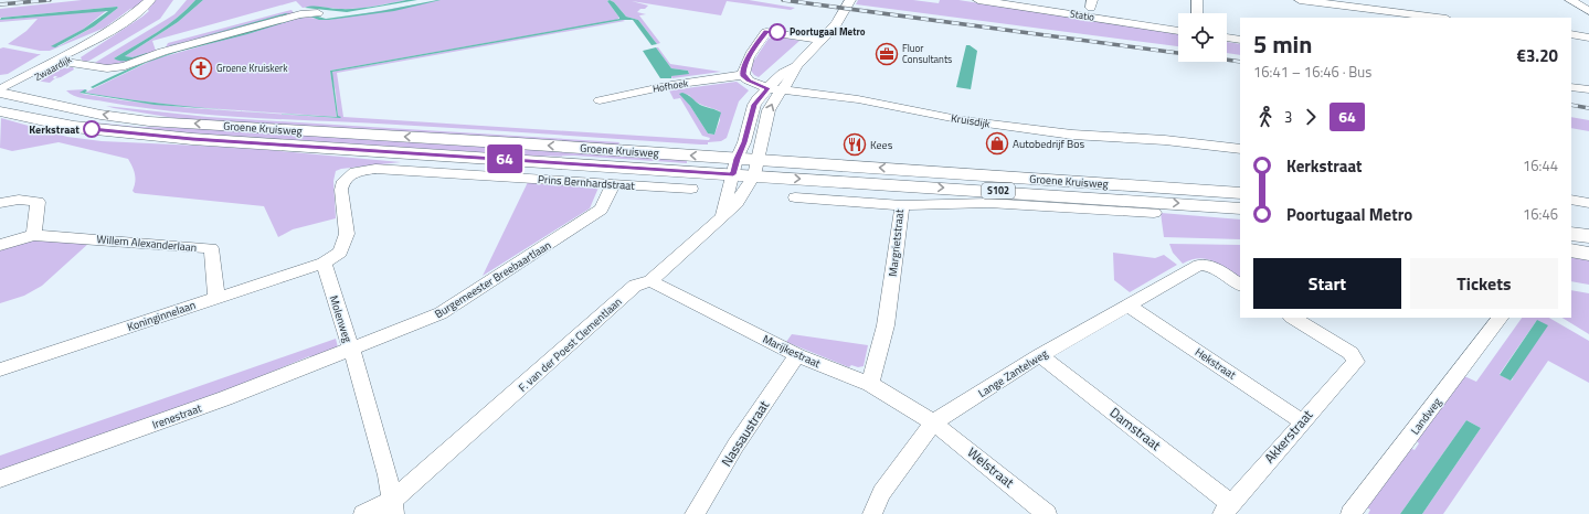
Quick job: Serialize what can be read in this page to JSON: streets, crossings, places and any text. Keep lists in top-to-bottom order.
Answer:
{
  "streets": {
    "main road": ["Groene Kruisweg", "S102"],
    "street": [
      "Statio",
      "Zwaardijk",
      "Hofhoek",
      "Kruisdijk",
      "Prins Bernhardstraat",
      "Willem Alexanderlaan",
      "Margrietstraat",
      "Burgemeester Breebaartlaan",
      "Koninginnelaan",
      "Molenweg",
      "F. van der Poest Clementlaan",
      "Marijkestraat",
      "Hekstraat",
      "Lange Zantelweg",
      "Irenestraat",
      "Landweg",
      "Damstraat",
      "Nassaustraat",
      "Akkerstraat",
      "Welstraat"
    ]
  },
  "crossings": [
    ["Zwaardijk", "Groene Kruisweg"],
    ["Groene Kruisweg", "F. van der Poest Clementlaan"],
    ["Prins Bernhardstraat", "Burgemeester Breebaartlaan"],
    ["Prins Bernhardstraat", "Koninginnelaan"],
    ["Prins Bernhardstraat", "Molenweg"],
    ["Willem Alexanderlaan", "Koninginnelaan"],
    ["Margrietstraat", "Marijkestraat"],
    ["Burgemeester Breebaartlaan", "Molenweg"],
    ["Burgemeester Breebaartlaan", "Irenestraat"],
    ["Koninginnelaan", "Molenweg"],
    ["Molenweg", "F. van der Poest Clementlaan"],
    ["Molenweg", "Irenestraat"],
    ["F. van der Poest Clementlaan", "Marijkestraat"],
    ["Marijkestraat", "Lange Zantelweg"],
    ["Marijkestraat", "Nassaustraat"],
    ["Marijkestraat", "Welstraat"],
    ["Hekstraat", "Lange Zantelweg"],
    ["Hekstraat", "Akkerstraat"],
    ["Lange Zantelweg", "Damstraat"],
    ["Lange Zantelweg", "Welstraat"],
    ["Damstraat", "Akkerstraat"]
  ],
  "places": {
    "other": ["Poortugaal Metro", "Kerkstraat"],
    "office": ["Fluor Consultants"],
    "church": ["Groene Kruiskerk"],
    "shop": ["Autobedrijf Bos"],
    "restaurant": ["Kees"]
  },
  "lines": ["bus line 64"],
  "page": {
    "on_map": "64",
    "heading": ["5 min", "16:41 – 16:46 · Bus", "€3.20"],
    "legs": ["3", "64"],
    "list": [
      {
        "name": "Kerkstraat",
        "value": "16:44"
      },
      {
        "name": "Poortugaal Metro",
        "value": "16:46"
      }
    ],
    "buttons": ["Start", "Tickets"]
  }
}
